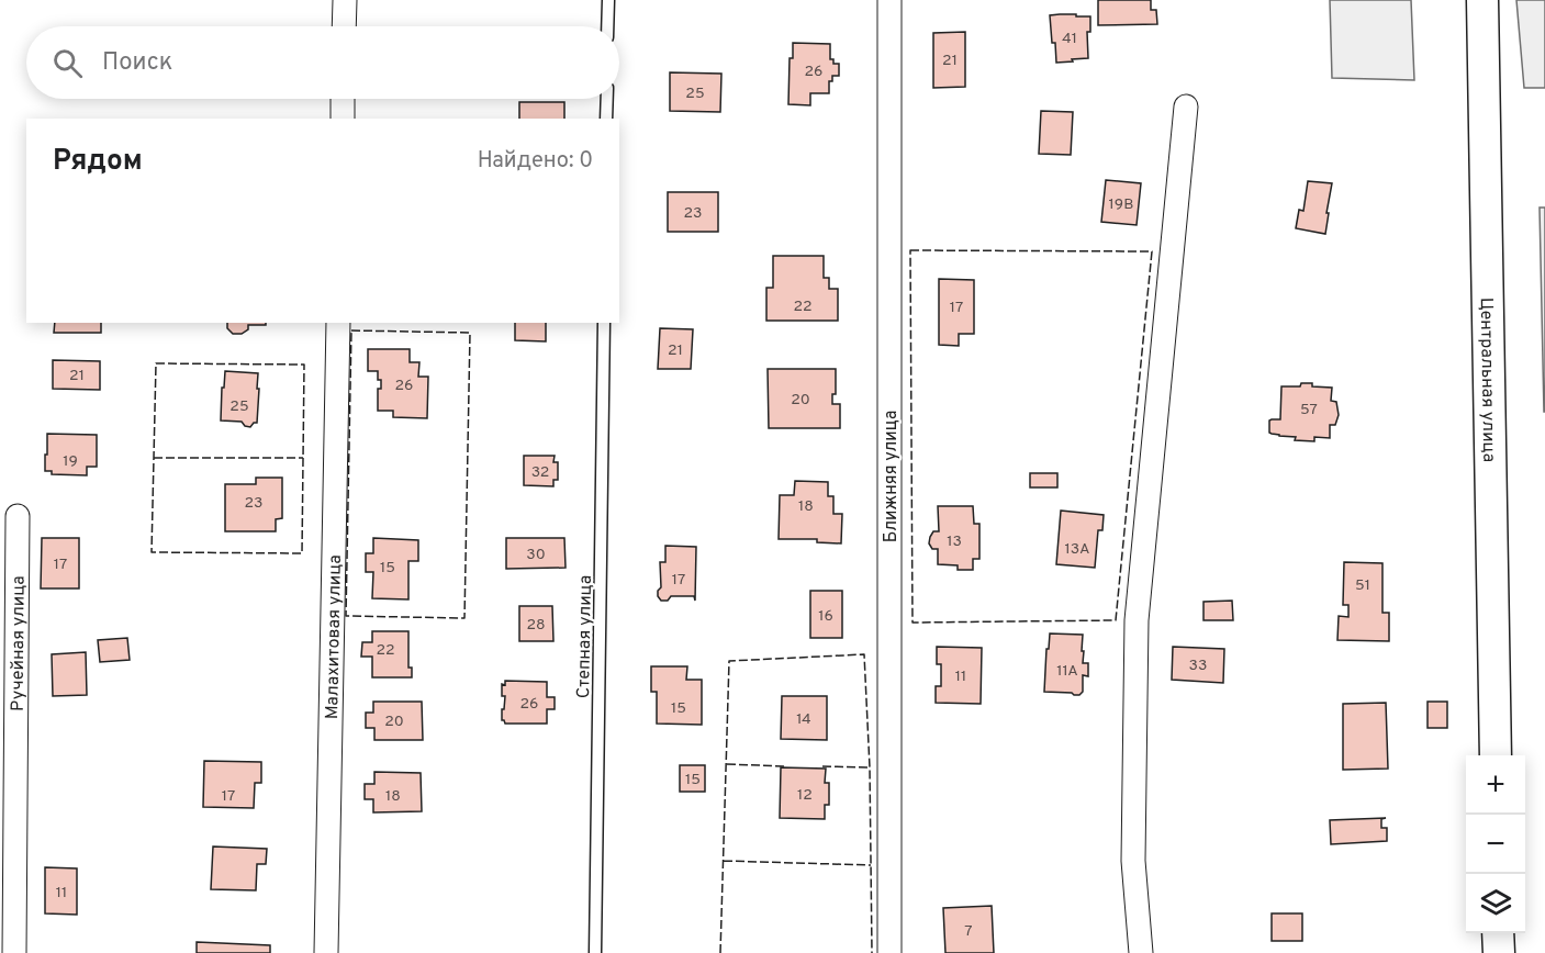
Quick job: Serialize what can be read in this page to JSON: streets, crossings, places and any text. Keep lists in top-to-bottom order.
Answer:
{
  "streets": {
    "main road": ["Центральная улица"],
    "street": ["Ближняя улица", "Малахитовая улица", "Ручейная улица"],
    "lane": ["Степная улица"]
  },
  "house_numbers": [
    "41",
    "21",
    "26",
    "25",
    "19В",
    "23",
    "22",
    "17",
    "21",
    "21",
    "26",
    "20",
    "25",
    "57",
    "19",
    "32",
    "23",
    "18",
    "13",
    "13А",
    "30",
    "17",
    "15",
    "17",
    "51",
    "16",
    "28",
    "22",
    "33",
    "11А",
    "11",
    "26",
    "15",
    "14",
    "20",
    "15",
    "12",
    "17",
    "18",
    "11",
    "7"
  ],
  "page": {
    "search": "Поиск",
    "heading": ["Рядом", "Найдено: 0"],
    "map_buttons": ["+", "−"]
  }
}
